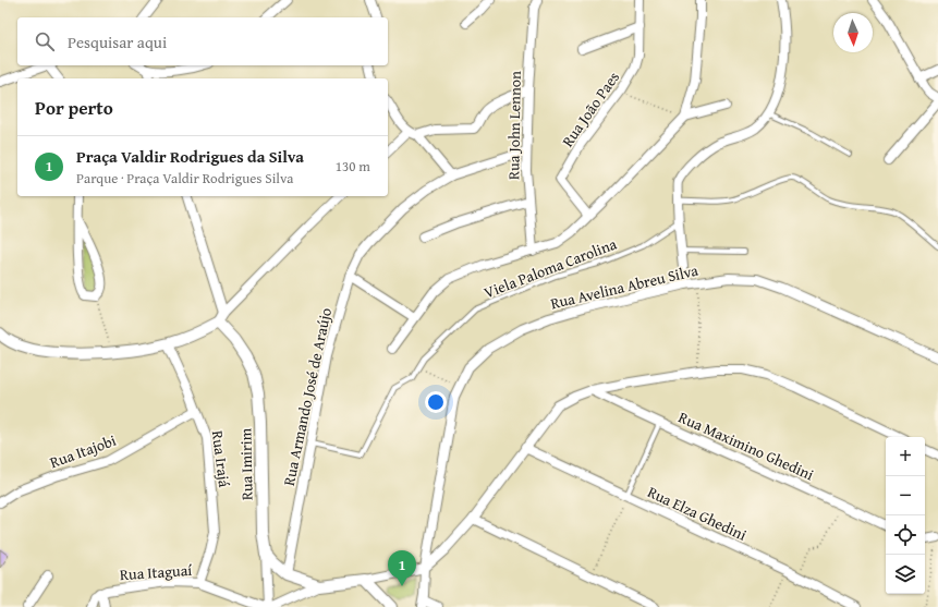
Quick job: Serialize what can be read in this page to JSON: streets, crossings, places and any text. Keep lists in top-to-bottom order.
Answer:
{
  "streets": {
    "street": [
      "Rua João Paes",
      "Rua John Lennon",
      "Rua Avelina Abreu Silva",
      "Rua Armando José de Araújo",
      "Rua Maximino Ghedini",
      "Rua Itajobi",
      "Rua Irajá",
      "Rua Imirim",
      "Rua Elza Ghedini",
      "Rua Itaguaí"
    ],
    "lane": ["Viela Paloma Carolina"]
  },
  "crossings": [
    ["Rua John Lennon", "Rua Armando José de Araújo"],
    ["Viela Paloma Carolina", "Rua Armando José de Araújo"],
    ["Rua Itajobi", "Rua Irajá"],
    ["Rua Irajá", "Rua Itaguaí"]
  ],
  "north": "bottom",
  "page": {
    "search": "Pesquisar aqui",
    "heading": "Por perto",
    "list": [
      {
        "mark": "1",
        "name": "Praça Valdir Rodrigues da Silva",
        "note": "Parque · Praça Valdir Rodrigues Silva",
        "value": "130 m"
      }
    ],
    "map_buttons": ["+", "−"],
    "pins": "1"
  }
}
